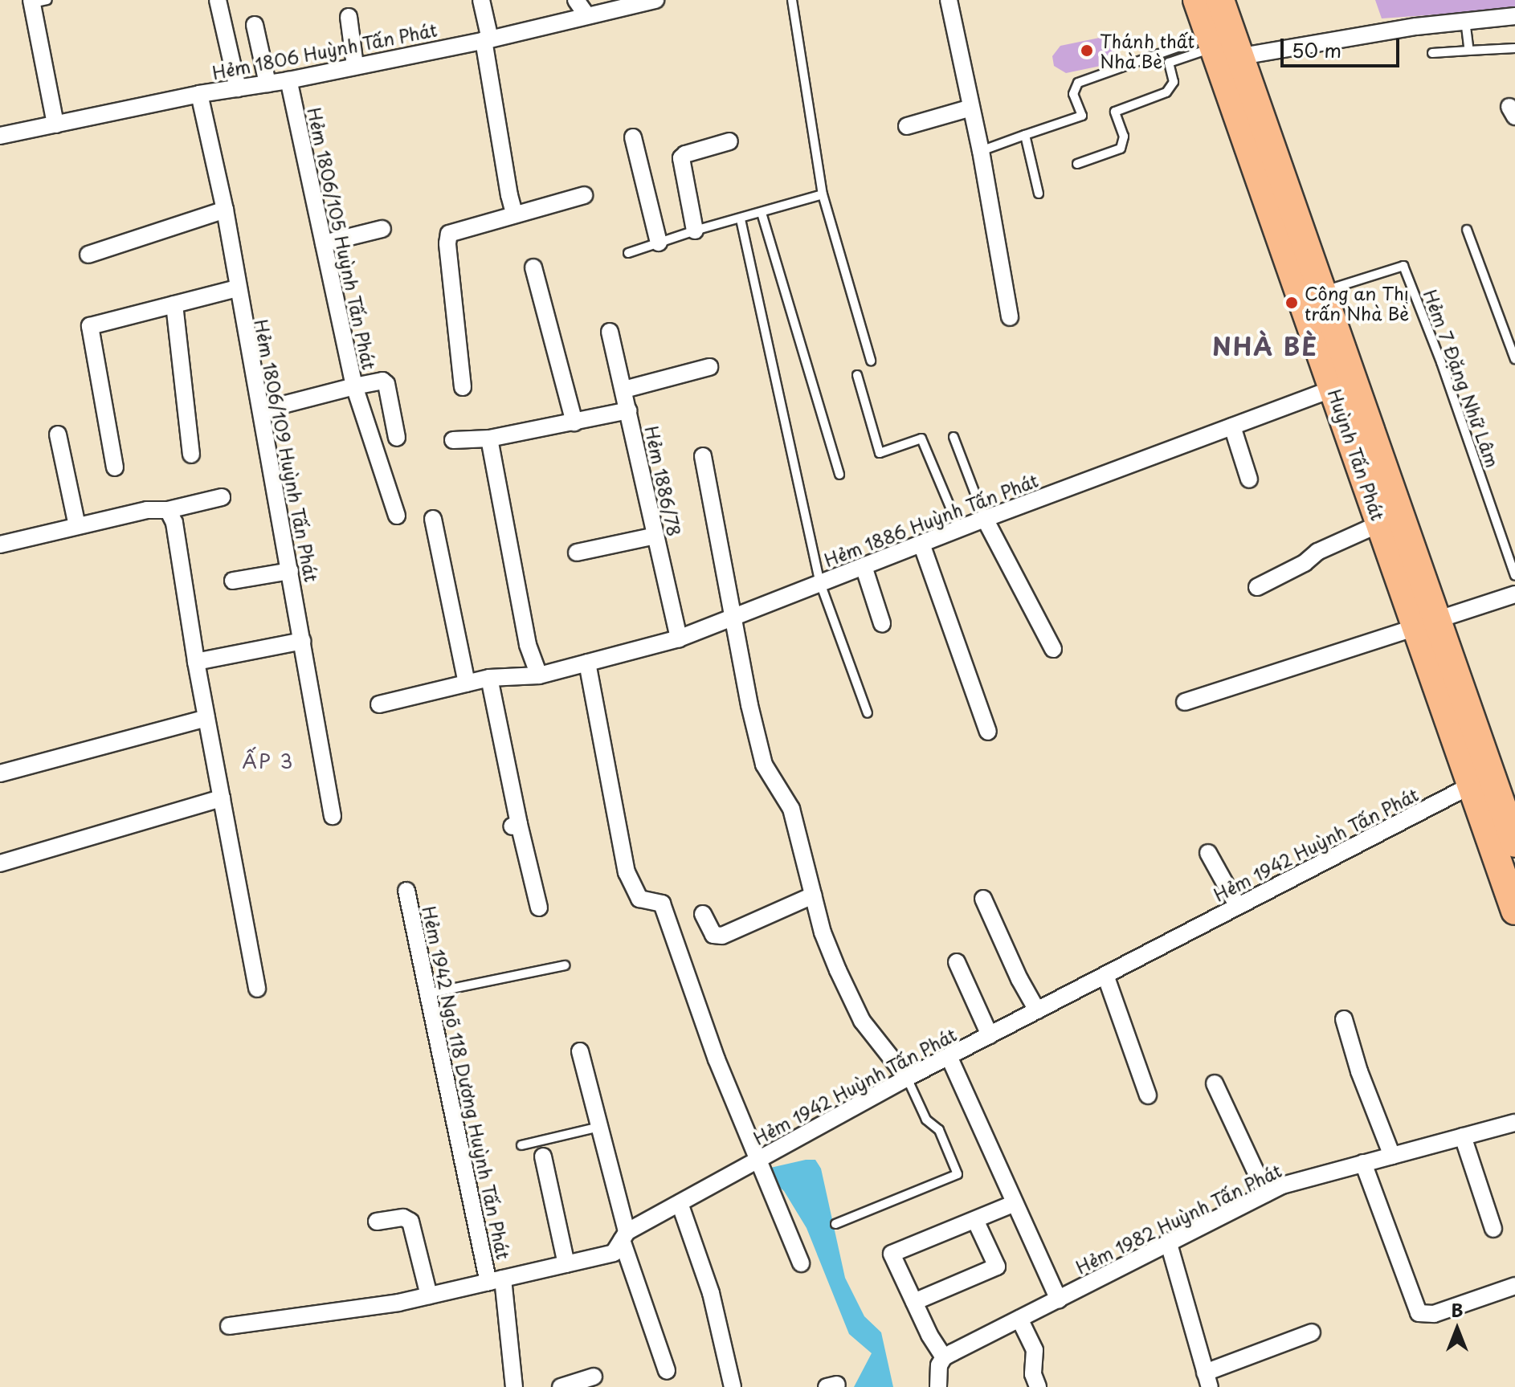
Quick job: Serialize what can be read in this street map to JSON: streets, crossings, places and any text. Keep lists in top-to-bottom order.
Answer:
{
  "streets": {
    "main road": ["Huỳnh Tấn Phát"],
    "street": [
      "Hẻm 1806 Huỳnh Tấn Phát",
      "Hẻm 1806/105 Huỳnh Tấn Phát",
      "Hẻm 1806/109 Huỳnh Tấn Phát",
      "Hẻm 1886/78",
      "Hẻm 1886 Huỳnh Tấn Phát",
      "Hẻm 1942 Huỳnh Tấn Phát",
      "Hẻm 1942 Ngõ 118 Dương Huỳnh Tấn Phát",
      "Hẻm 1982 Huỳnh Tấn Phát"
    ],
    "lane": ["Hẻm 7 Đặng Nhữ Lâm"]
  },
  "crossings": [
    ["Hẻm 1806 Huỳnh Tấn Phát", "Hẻm 1806/105 Huỳnh Tấn Phát"],
    ["Hẻm 1806 Huỳnh Tấn Phát", "Hẻm 1806/109 Huỳnh Tấn Phát"],
    ["Hẻm 1806/105 Huỳnh Tấn Phát", "Hẻm 1806/109 Huỳnh Tấn Phát"],
    ["Hẻm 7 Đặng Nhữ Lâm", "Huỳnh Tấn Phát"],
    ["Huỳnh Tấn Phát", "Hẻm 1886 Huỳnh Tấn Phát"],
    ["Huỳnh Tấn Phát", "Hẻm 1942 Huỳnh Tấn Phát"],
    ["Hẻm 1886/78", "Hẻm 1886 Huỳnh Tấn Phát"],
    ["Hẻm 1942 Huỳnh Tấn Phát", "Hẻm 1942 Ngõ 118 Dương Huỳnh Tấn Phát"]
  ],
  "districts": ["NHÀ BÈ", "ẤP 3"],
  "places": ["Thánh thất Nhà Bè", "Công an Thị trấn Nhà Bè"],
  "scale_bar": "50 m",
  "north": "top"
}
